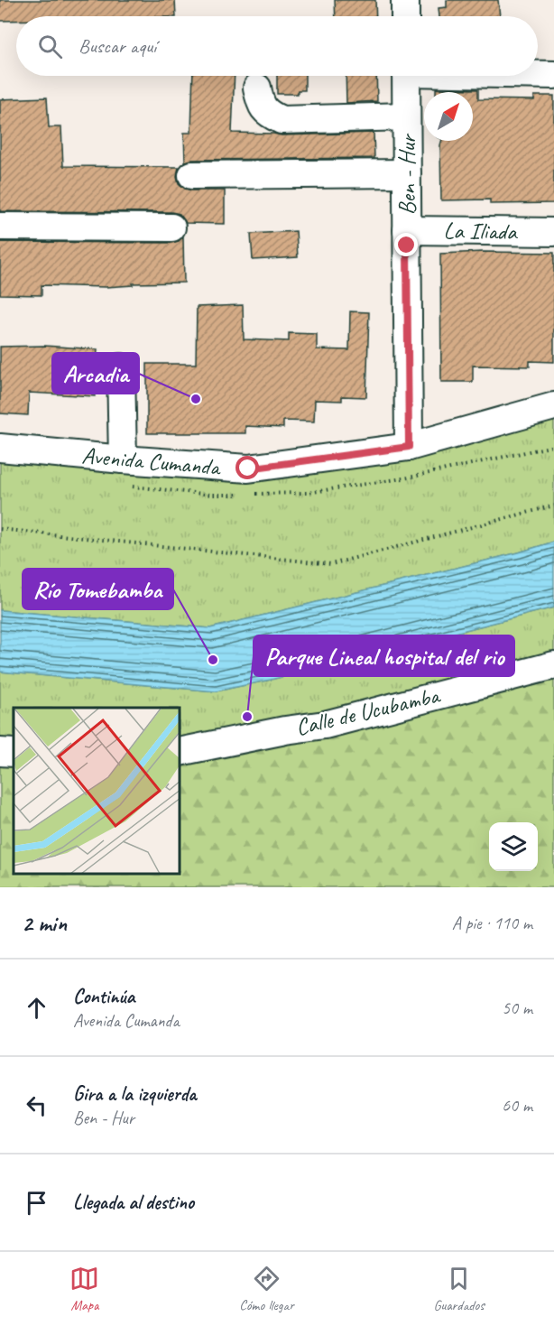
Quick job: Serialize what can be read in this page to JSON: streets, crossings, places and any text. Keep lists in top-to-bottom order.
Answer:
{
  "streets": {
    "street": [
      "Ben - Hur",
      "La Iliada",
      "Avenida Cumanda",
      "Calle de Ucubamba"
    ]
  },
  "crossings": [
    ["Ben - Hur", "La Iliada"],
    ["Ben - Hur", "Avenida Cumanda"]
  ],
  "places": ["Arcadia", "Río Tomebamba", "Parque Lineal hospital del rio"],
  "north": "top right",
  "page": {
    "search": "Buscar aquí",
    "heading": ["2 min", "A pie · 110 m"],
    "list": [
      ["Continúa", "Avenida Cumanda", "50 m"],
      ["Gira a la izquierda", "Ben - Hur", "60 m"],
      "Llegada al destino"
    ],
    "nav": ["Mapa", "Cómo llegar", "Guardados"]
  }
}
